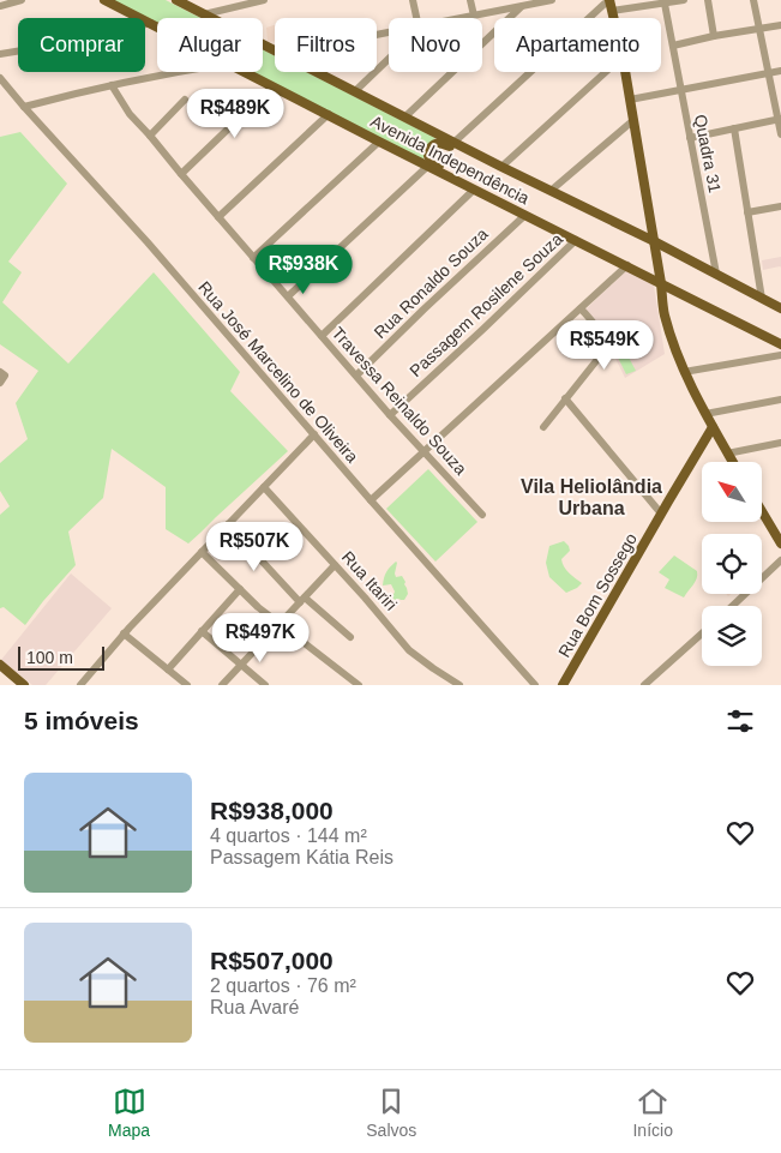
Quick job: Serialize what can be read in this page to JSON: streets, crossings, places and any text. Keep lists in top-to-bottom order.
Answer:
{
  "streets": {
    "main road": ["Avenida Independência", "Rua Bom Sossego"],
    "street": [
      "Quadra 31",
      "Rua Ronaldo Souza",
      "Passagem Rosilene Souza",
      "Rua José Marcelino de Oliveira",
      "Travessa Reinaldo Souza",
      "Rua Itariri"
    ]
  },
  "crossings": [
    ["Quadra 31", "Avenida Independência"],
    ["Avenida Independência", "Rua Ronaldo Souza"],
    ["Avenida Independência", "Passagem Rosilene Souza"],
    ["Rua Ronaldo Souza", "Travessa Reinaldo Souza"],
    ["Passagem Rosilene Souza", "Travessa Reinaldo Souza"]
  ],
  "districts": ["Vila Heliolândia Urbana"],
  "scale_bar": "100 m",
  "north": "top left",
  "page": {
    "chip": [
      "Comprar",
      "Alugar",
      "Filtros",
      "Novo",
      "Apartamento"
    ],
    "price": [
      "R$489K",
      "R$938K",
      "R$549K",
      "R$507K",
      "R$497K"
    ],
    "scale": "100 m",
    "heading": "5 imóveis",
    "list": [
      {
        "name": "R$938,000",
        "note": "4 quartos · 144 m² · Passagem Kátia Reis"
      },
      {
        "name": "R$507,000",
        "note": "2 quartos · 76 m² · Rua Avaré"
      }
    ],
    "tabs": ["Mapa", "Salvos", "Início"]
  }
}
